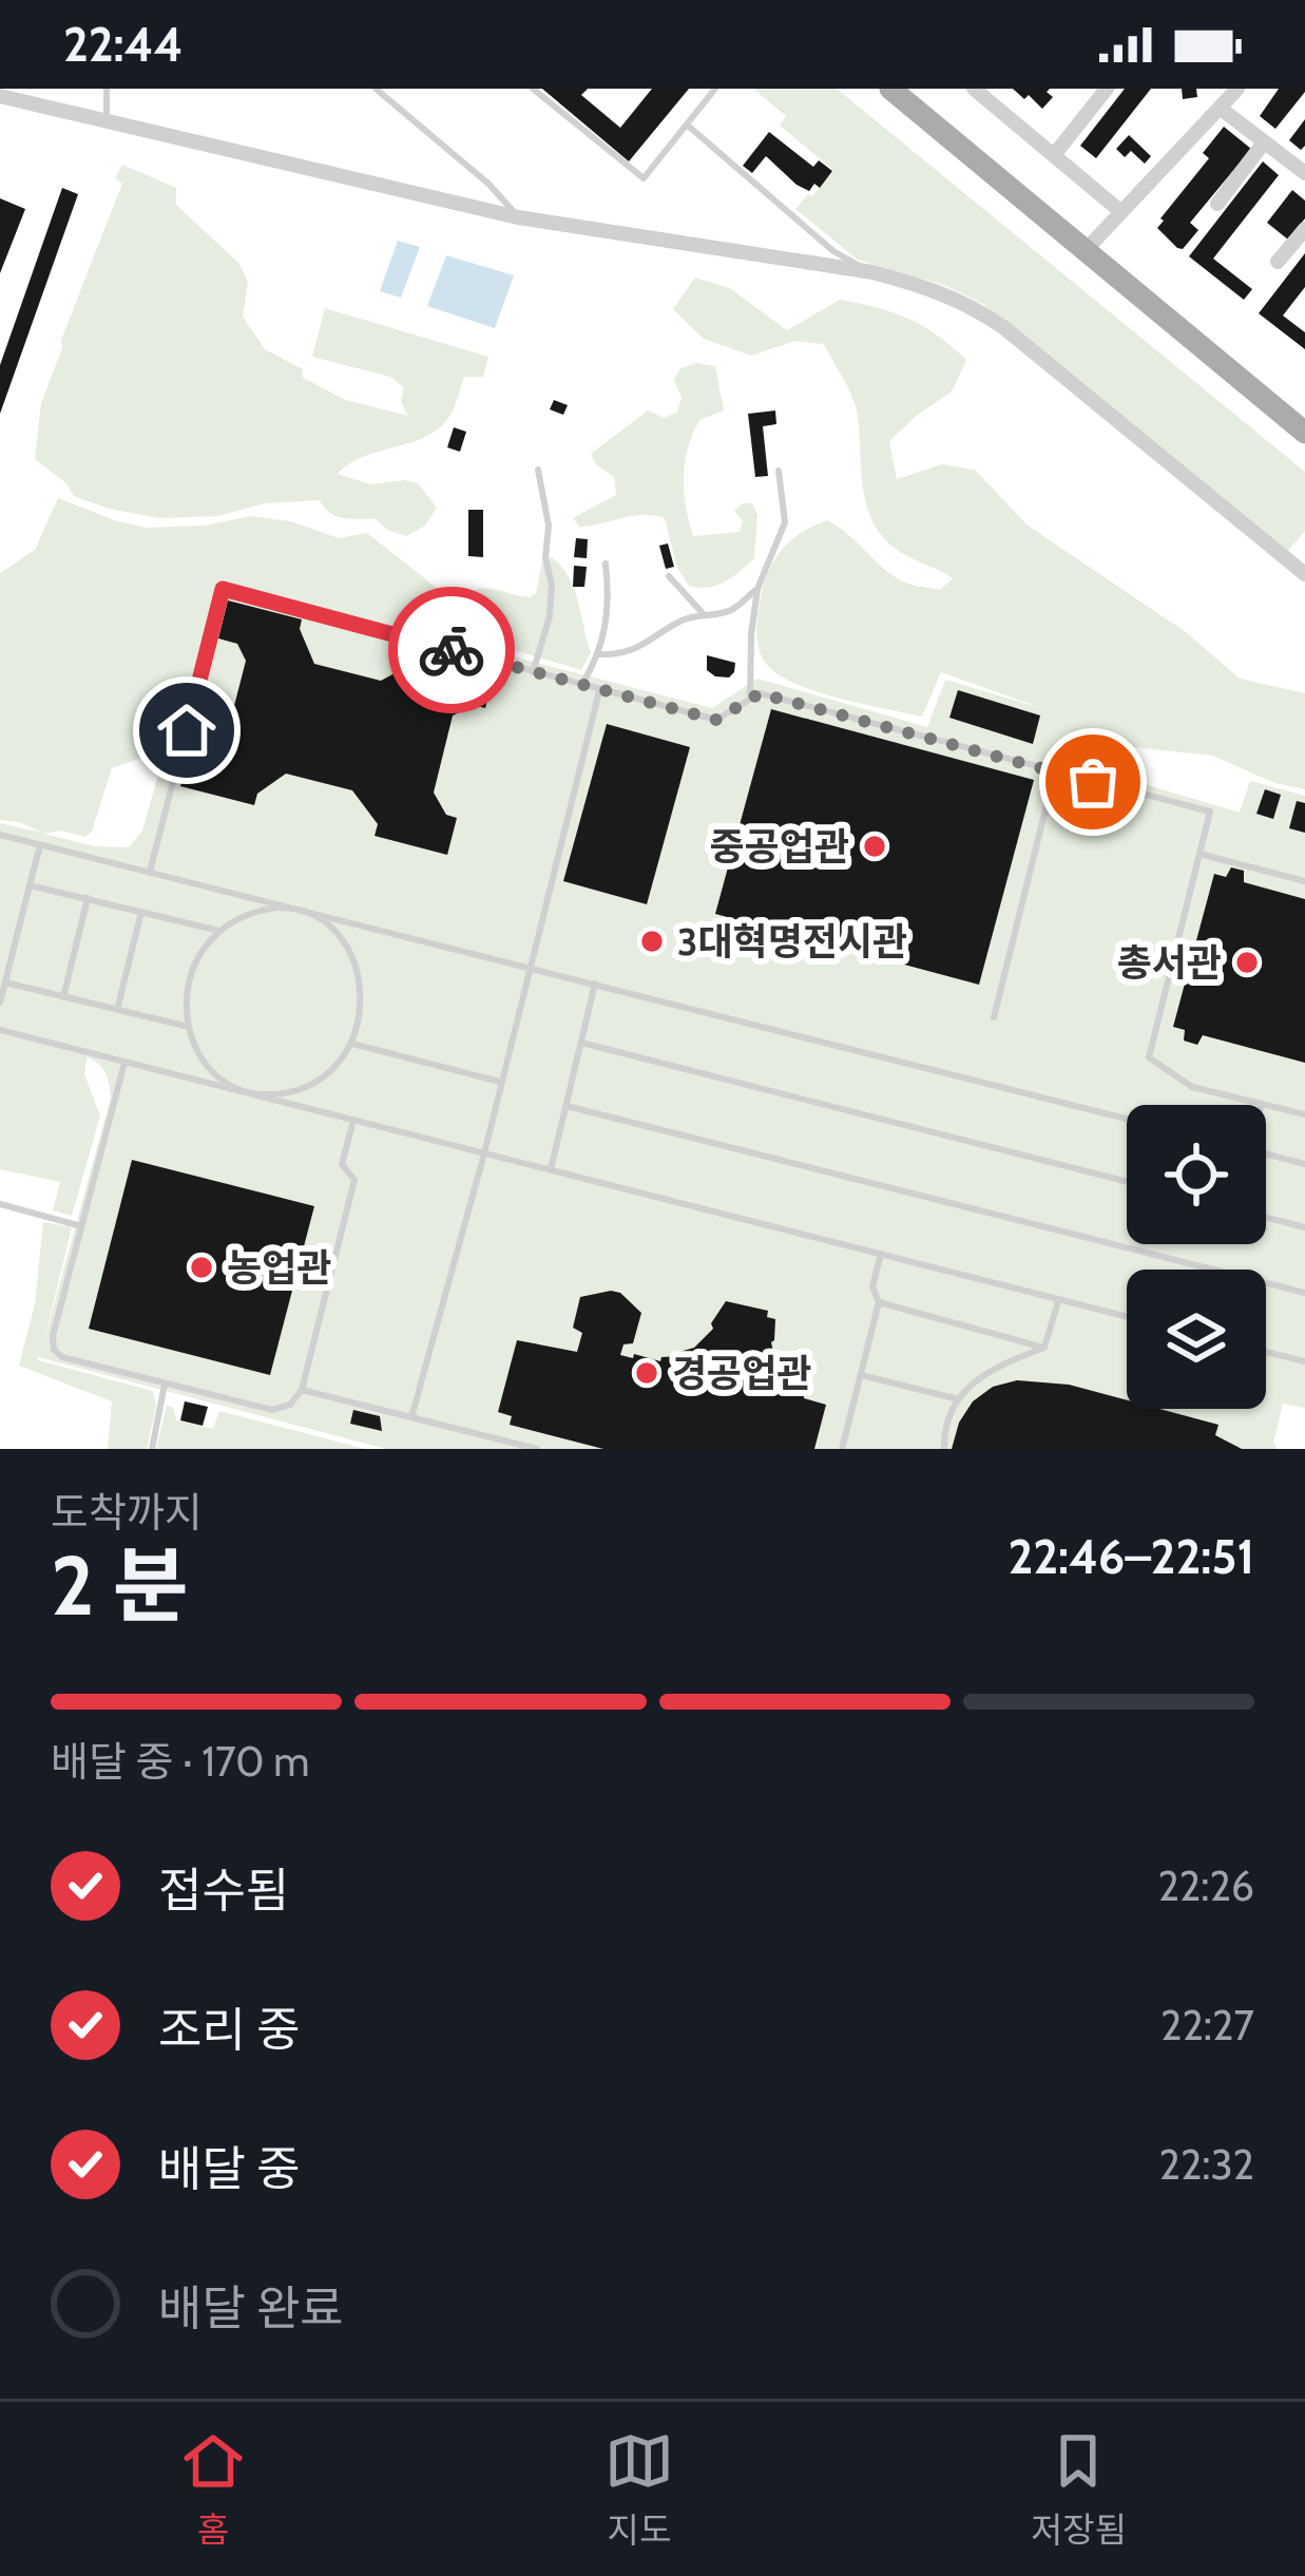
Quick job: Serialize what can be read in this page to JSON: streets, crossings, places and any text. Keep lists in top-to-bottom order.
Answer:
{
  "places": [
    "중공업관",
    "3대혁명전시관",
    "총서관",
    "농업관",
    "경공업관"
  ],
  "page": {
    "status": "22:44",
    "heading": ["2 분", "도착까지", "22:46–22:51"],
    "bar": "배달 중 · 170 m",
    "list": [
      ["접수됨", "22:26"],
      ["조리 중", "22:27"],
      ["배달 중", "22:32"],
      "배달 완료"
    ],
    "tabs": ["홈", "지도", "저장됨"]
  }
}
